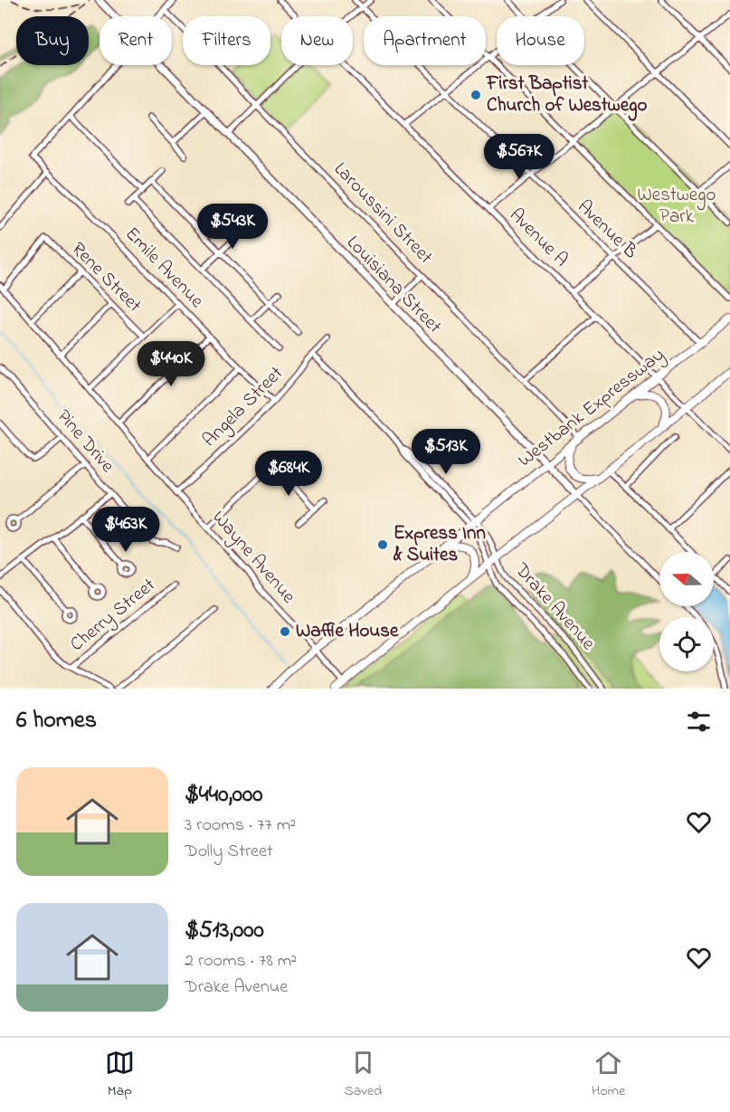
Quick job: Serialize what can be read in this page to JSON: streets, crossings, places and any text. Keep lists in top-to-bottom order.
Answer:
{
  "streets": {
    "highway": ["Westbank Expressway"],
    "main road": ["Louisiana Street"],
    "street": [
      "Laroussini Street",
      "Avenue B",
      "Avenue A",
      "Emile Avenue",
      "Rene Street",
      "Angela Street",
      "Pine Drive",
      "Wayne Avenue",
      "Drake Avenue",
      "Cherry Street"
    ]
  },
  "crossings": [
    ["Laroussini Street", "Westbank Expressway"],
    ["Avenue B", "Westbank Expressway"],
    ["Avenue A", "Westbank Expressway"],
    ["Emile Avenue", "Angela Street"],
    ["Louisiana Street", "Westbank Expressway"],
    ["Angela Street", "Wayne Avenue"],
    ["Angela Street", "Drake Avenue"],
    ["Westbank Expressway", "Wayne Avenue"],
    ["Westbank Expressway", "Drake Avenue"]
  ],
  "parks": ["Westwego Park"],
  "places": ["First Baptist Church of Westwego", "Express Inn & Suites", "Waffle House"],
  "north": "left",
  "page": {
    "chip": [
      "Buy",
      "Rent",
      "Filters",
      "New",
      "Apartment",
      "House"
    ],
    "price": [
      "$567K",
      "$543K",
      "$440K",
      "$513K",
      "$684K",
      "$463K"
    ],
    "heading": "6 homes",
    "list": [
      {
        "name": "$440,000",
        "note": "3 rooms · 77 m² · Dolly Street"
      },
      {
        "name": "$513,000",
        "note": "2 rooms · 78 m² · Drake Avenue"
      }
    ],
    "tabs": ["Map", "Saved", "Home"]
  }
}
